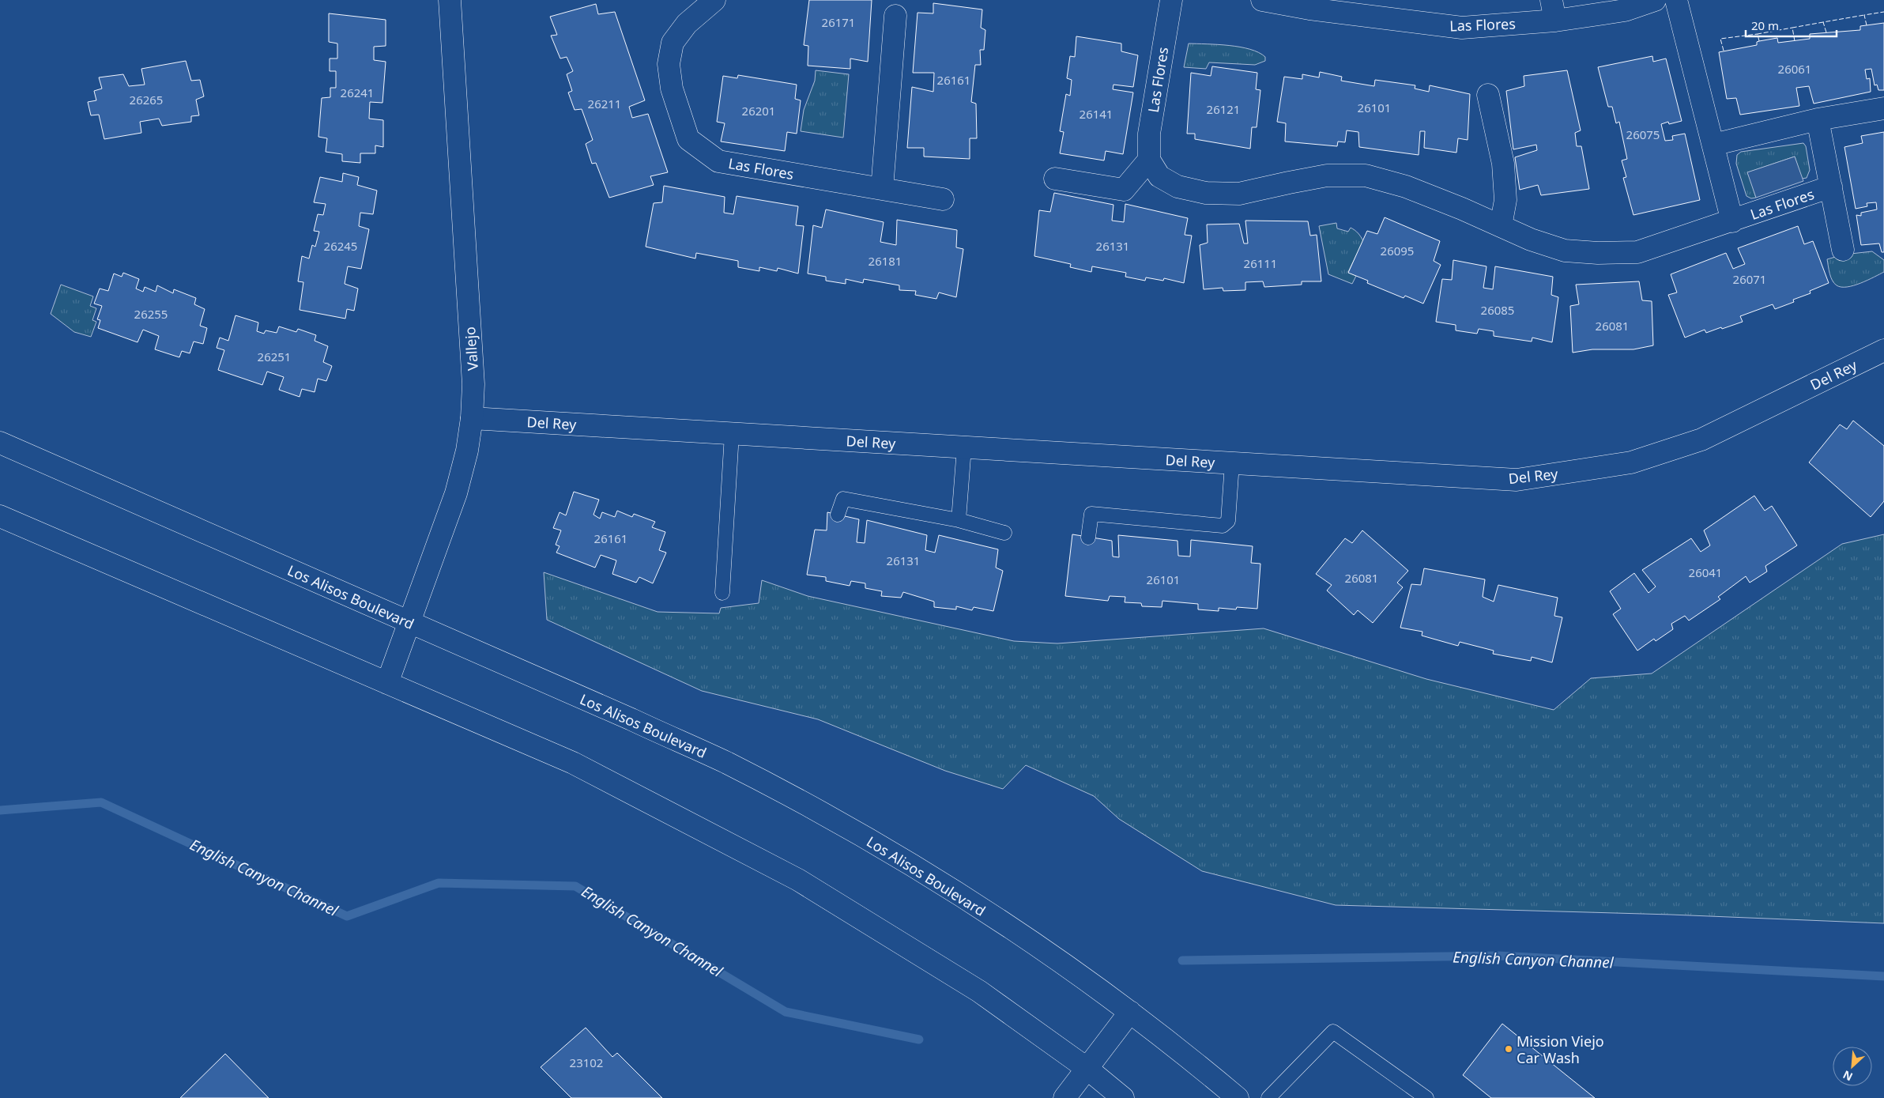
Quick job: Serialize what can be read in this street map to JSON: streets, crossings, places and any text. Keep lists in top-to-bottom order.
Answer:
{
  "streets": {
    "street": [
      "Las Flores",
      "Vallejo",
      "Del Rey",
      "Los Alisos Boulevard"
    ]
  },
  "crossings": [
    ["Vallejo", "Del Rey"],
    ["Vallejo", "Los Alisos Boulevard"]
  ],
  "water": ["English Canyon Channel"],
  "places": ["Mission Viejo Car Wash"],
  "house_numbers": [
    "26171",
    "26061",
    "26161",
    "26241",
    "26265",
    "26211",
    "26101",
    "26121",
    "26201",
    "26141",
    "26075",
    "26245",
    "26131",
    "26095",
    "26181",
    "26111",
    "26071",
    "26085",
    "26255",
    "26081",
    "26251",
    "26161",
    "26131",
    "26041",
    "26081",
    "26101",
    "23102"
  ],
  "scale_bar": "20 m",
  "north": "bottom left"
}
